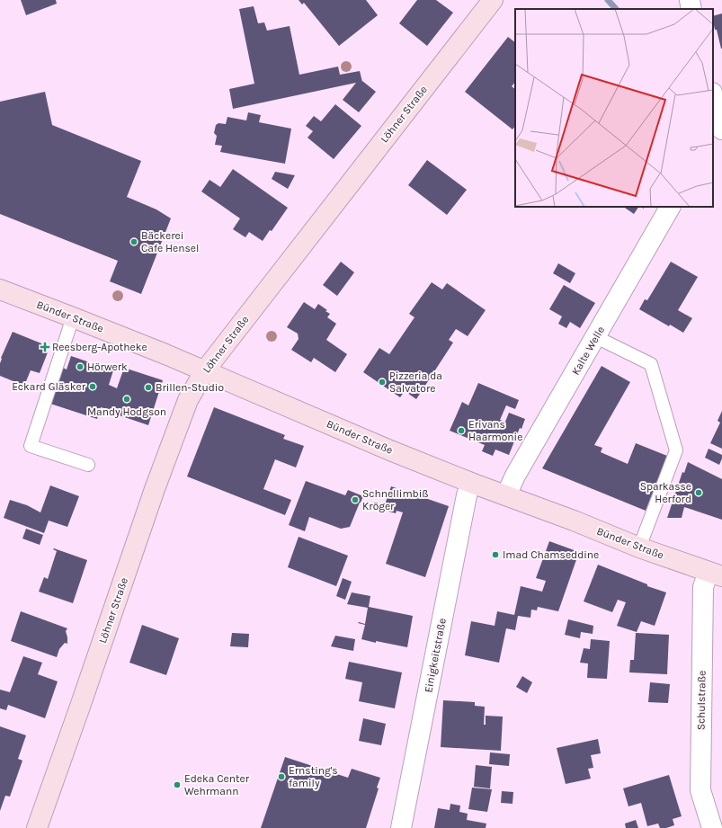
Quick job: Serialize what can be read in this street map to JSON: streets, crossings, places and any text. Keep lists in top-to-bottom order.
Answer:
{
  "streets": {
    "main road": ["Löhner Straße", "Bünder Straße"],
    "street": ["Kalte Welle", "Einigkeitstraße", "Schulstraße"]
  },
  "crossings": [
    ["Löhner Straße", "Bünder Straße"],
    ["Bünder Straße", "Kalte Welle"],
    ["Bünder Straße", "Einigkeitstraße"],
    ["Bünder Straße", "Schulstraße"]
  ],
  "places": {
    "other": [
      "Bäckerei Cafe Hensel",
      "Hörwerk",
      "Pizzeria da Salvatore",
      "Eckard Gläsker",
      "Brillen-Studio",
      "Mandy Hodgson",
      "Erivans Haarmonie",
      "Sparkasse Herford",
      "Schnellimbiß Kröger",
      "Imad Chamseddine",
      "Ernsting's family",
      "Edeka Center Wehrmann"
    ],
    "health": ["Reesberg-Apotheke"]
  }
}
